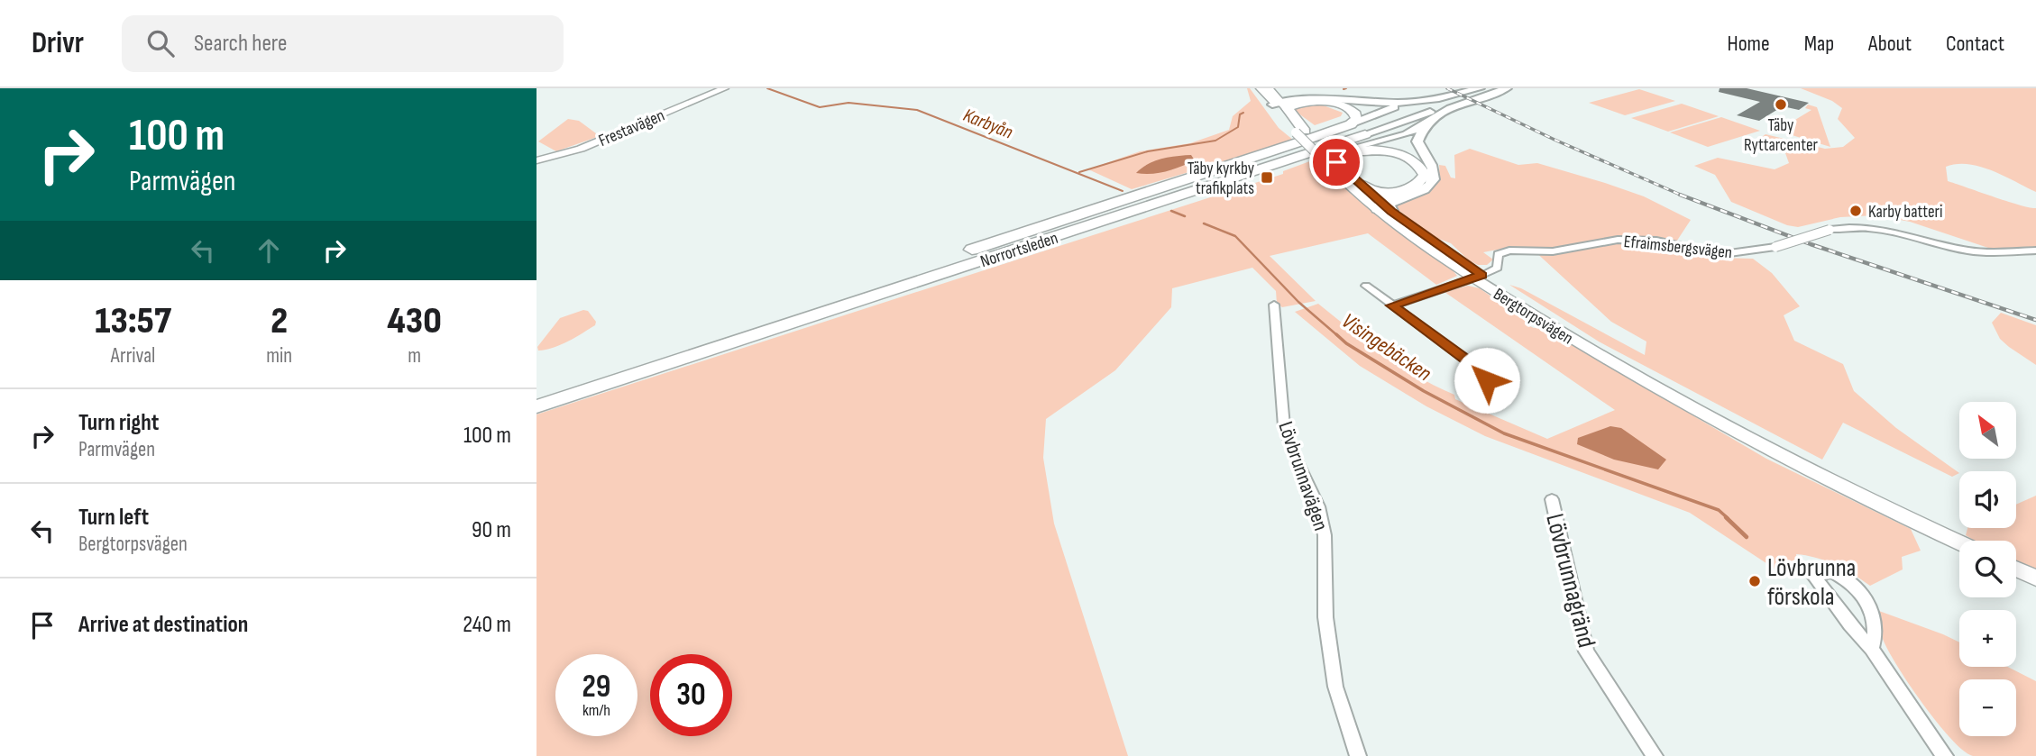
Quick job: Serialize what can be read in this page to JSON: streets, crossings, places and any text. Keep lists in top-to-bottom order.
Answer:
{
  "streets": {
    "main road": ["Frestavägen", "Bergtorpsvägen"],
    "street": ["Efraimsbergsvägen", "Lövbrunnavägen", "Lövbrunnagränd"]
  },
  "crossings": [
    ["Efraimsbergsvägen", "Bergtorpsvägen"]
  ],
  "water": ["Karbyån", "Visingebäcken"],
  "places": {
    "other": ["Täby Ryttarcenter", "Karby batteri", "Lövbrunna förskola"],
    "transit": ["Täby kyrkby trafikplats"]
  },
  "north": "top left",
  "page": {
    "header": "Drivr",
    "search": "Search here",
    "nav": [
      "Home",
      "Map",
      "About",
      "Contact"
    ],
    "turn": ["100 m", "Parmvägen"],
    "eta": [
      "13:57",
      "Arrival",
      "2",
      "min",
      "430",
      "m"
    ],
    "list": [
      {
        "name": "Turn right",
        "note": "Parmvägen",
        "value": "100 m"
      },
      {
        "name": "Turn left",
        "note": "Bergtorpsvägen",
        "value": "90 m"
      },
      {
        "name": "Arrive at destination",
        "value": "240 m"
      }
    ],
    "map_buttons": ["+", "−"],
    "speed": "29 km/h",
    "limit": "30"
  }
}
